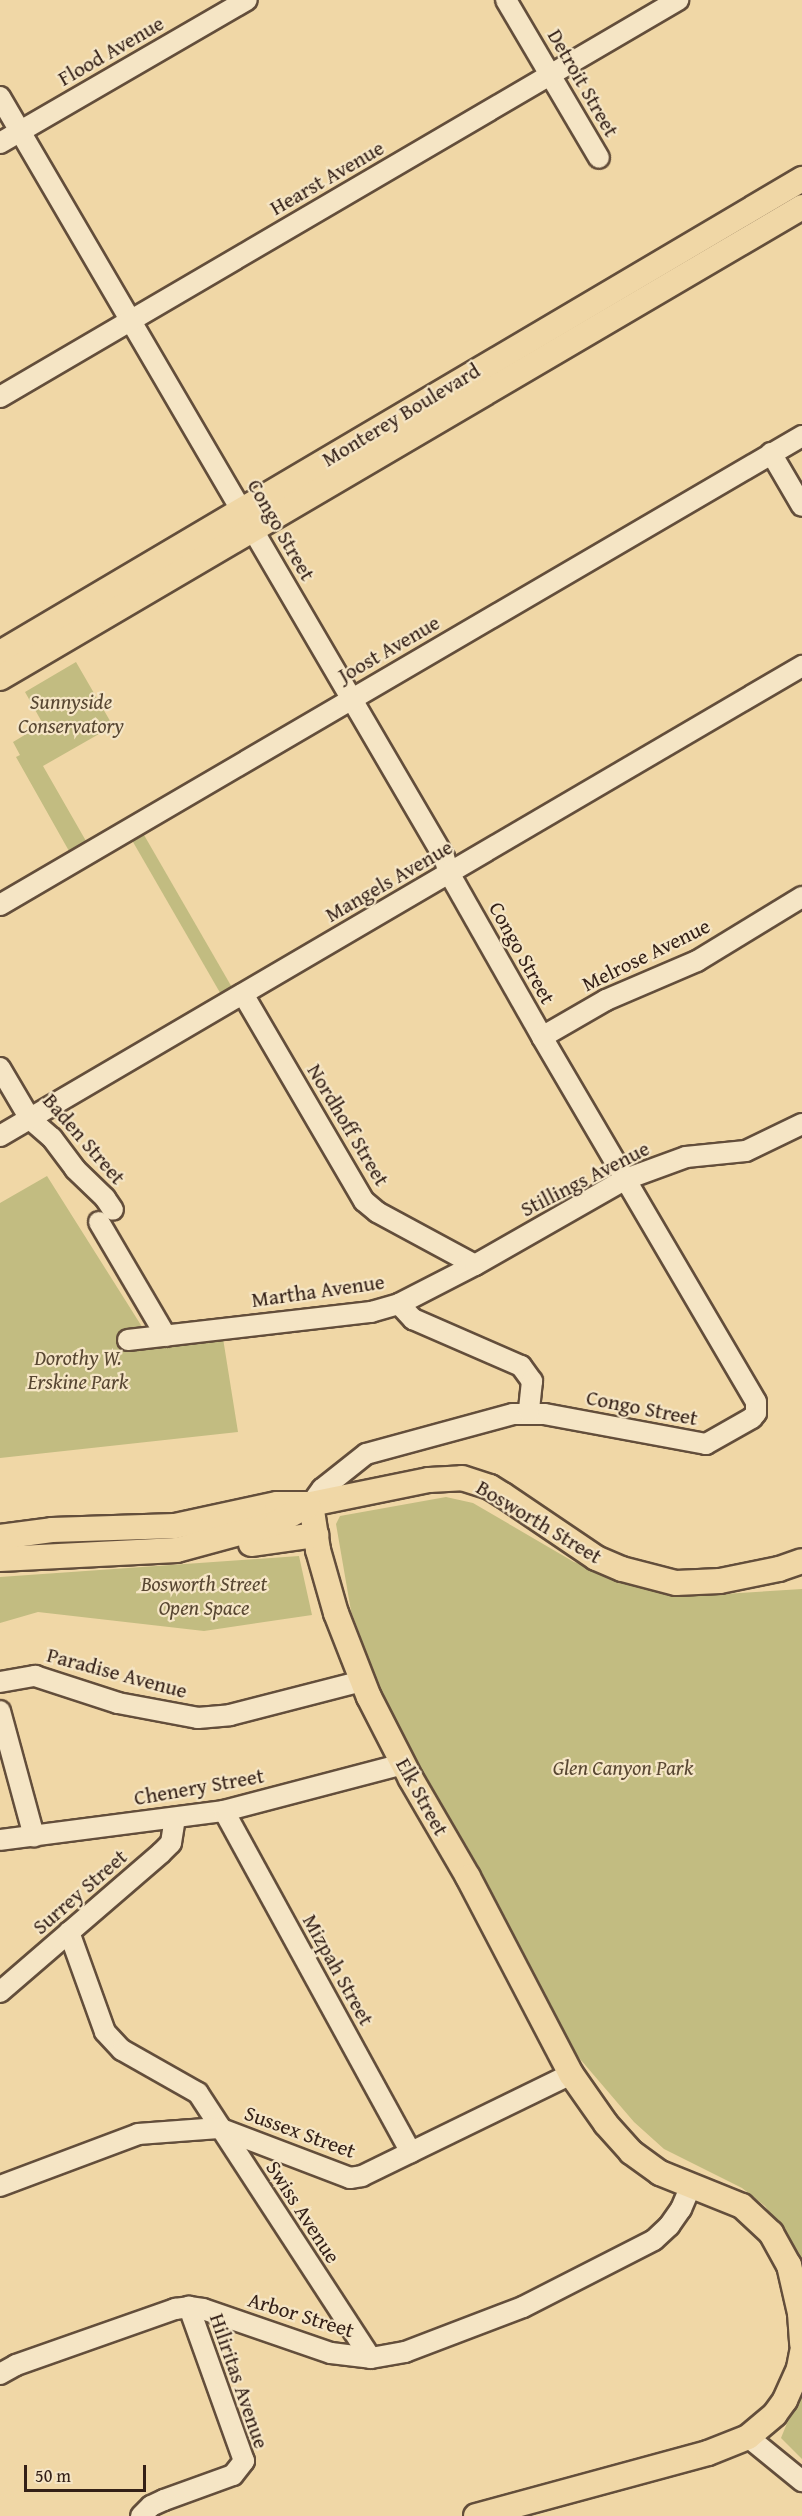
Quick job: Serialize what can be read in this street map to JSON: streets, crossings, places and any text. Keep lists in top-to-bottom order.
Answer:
{
  "streets": {
    "main road": ["Monterey Boulevard", "Bosworth Street", "Elk Street"],
    "street": [
      "Flood Avenue",
      "Detroit Street",
      "Hearst Avenue",
      "Congo Street",
      "Joost Avenue",
      "Mangels Avenue",
      "Melrose Avenue",
      "Nordhoff Street",
      "Baden Street",
      "Stillings Avenue",
      "Martha Avenue",
      "Paradise Avenue",
      "Chenery Street",
      "Surrey Street",
      "Mizpah Street",
      "Sussex Street",
      "Swiss Avenue",
      "Arbor Street",
      "Hiliritas Avenue"
    ]
  },
  "crossings": [
    ["Flood Avenue", "Congo Street"],
    ["Detroit Street", "Hearst Avenue"],
    ["Hearst Avenue", "Congo Street"],
    ["Monterey Boulevard", "Congo Street"],
    ["Congo Street", "Joost Avenue"],
    ["Congo Street", "Mangels Avenue"],
    ["Congo Street", "Melrose Avenue"],
    ["Congo Street", "Stillings Avenue"],
    ["Congo Street", "Martha Avenue"],
    ["Congo Street", "Bosworth Street"],
    ["Congo Street", "Elk Street"],
    ["Mangels Avenue", "Nordhoff Street"],
    ["Mangels Avenue", "Baden Street"],
    ["Nordhoff Street", "Stillings Avenue"],
    ["Baden Street", "Martha Avenue"],
    ["Stillings Avenue", "Martha Avenue"],
    ["Bosworth Street", "Elk Street"],
    ["Paradise Avenue", "Elk Street"],
    ["Chenery Street", "Elk Street"],
    ["Chenery Street", "Surrey Street"],
    ["Chenery Street", "Mizpah Street"],
    ["Elk Street", "Sussex Street"],
    ["Elk Street", "Arbor Street"],
    ["Surrey Street", "Swiss Avenue"],
    ["Mizpah Street", "Sussex Street"],
    ["Sussex Street", "Swiss Avenue"],
    ["Swiss Avenue", "Arbor Street"],
    ["Arbor Street", "Hiliritas Avenue"]
  ],
  "parks": [
    "Sunnyside Conservatory",
    "Dorothy W. Erskine Park",
    "Bosworth Street Open Space",
    "Glen Canyon Park"
  ],
  "scale_bar": "50 m"
}
